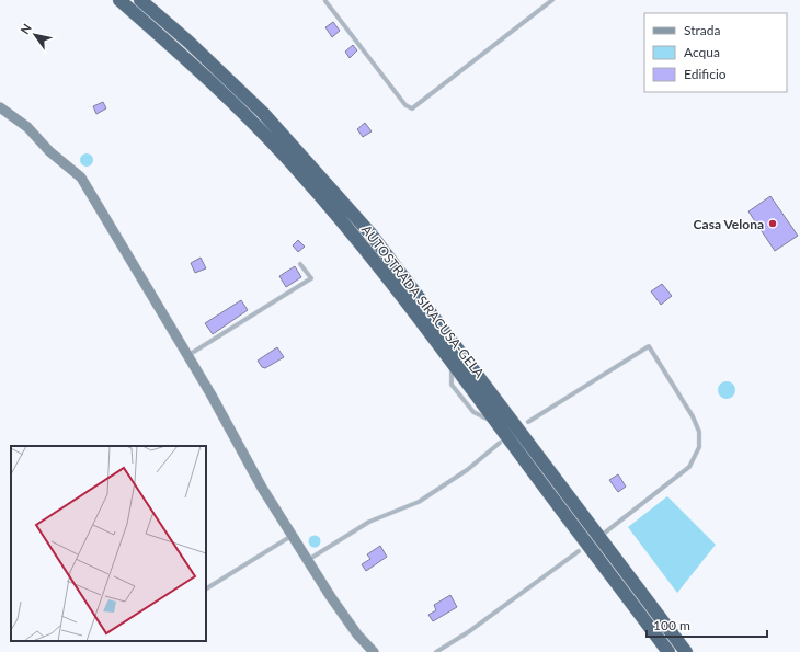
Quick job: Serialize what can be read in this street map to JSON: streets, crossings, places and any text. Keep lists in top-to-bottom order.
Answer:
{
  "streets": {
    "highway": ["AUTOSTRADA SIRACUSA-GELA"]
  },
  "places": ["Casa Velona"],
  "legend": ["Strada", "Acqua", "Edificio"],
  "scale_bar": "100 m",
  "north": "top left"
}
